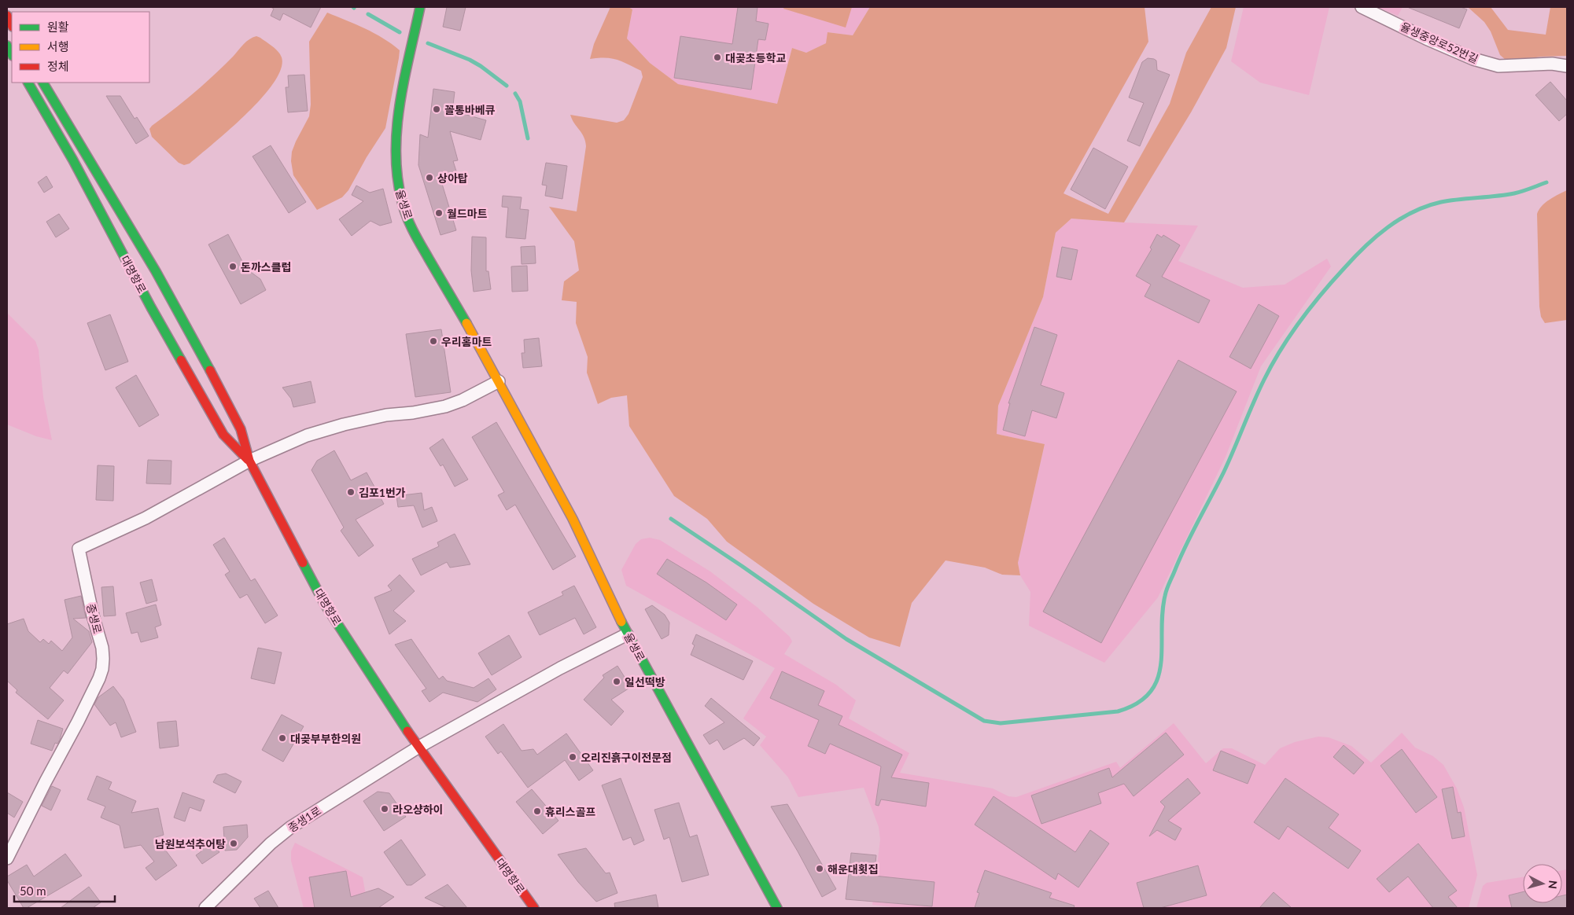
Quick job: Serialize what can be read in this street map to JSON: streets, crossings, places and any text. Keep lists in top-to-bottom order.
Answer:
{
  "streets": {
    "main road": ["율생로", "대명항로"],
    "street": ["율생중앙로52번길", "종생로", "종생1로"]
  },
  "crossings": [
    ["대명항로", "종생로"],
    ["대명항로", "종생1로"]
  ],
  "places": [
    "대곶초등학교",
    "꼴통바베큐",
    "상아탑",
    "월드마트",
    "돈까스클럽",
    "우리홈마트",
    "김포1번가",
    "일선떡방",
    "대곶부부한의원",
    "오리진흙구이전문점",
    "라오샹하이",
    "휴리스골프",
    "남원보석추어탕",
    "해운대횟집"
  ],
  "legend": ["원활", "서행", "정체"],
  "scale_bar": "50 m",
  "north": "right"
}
